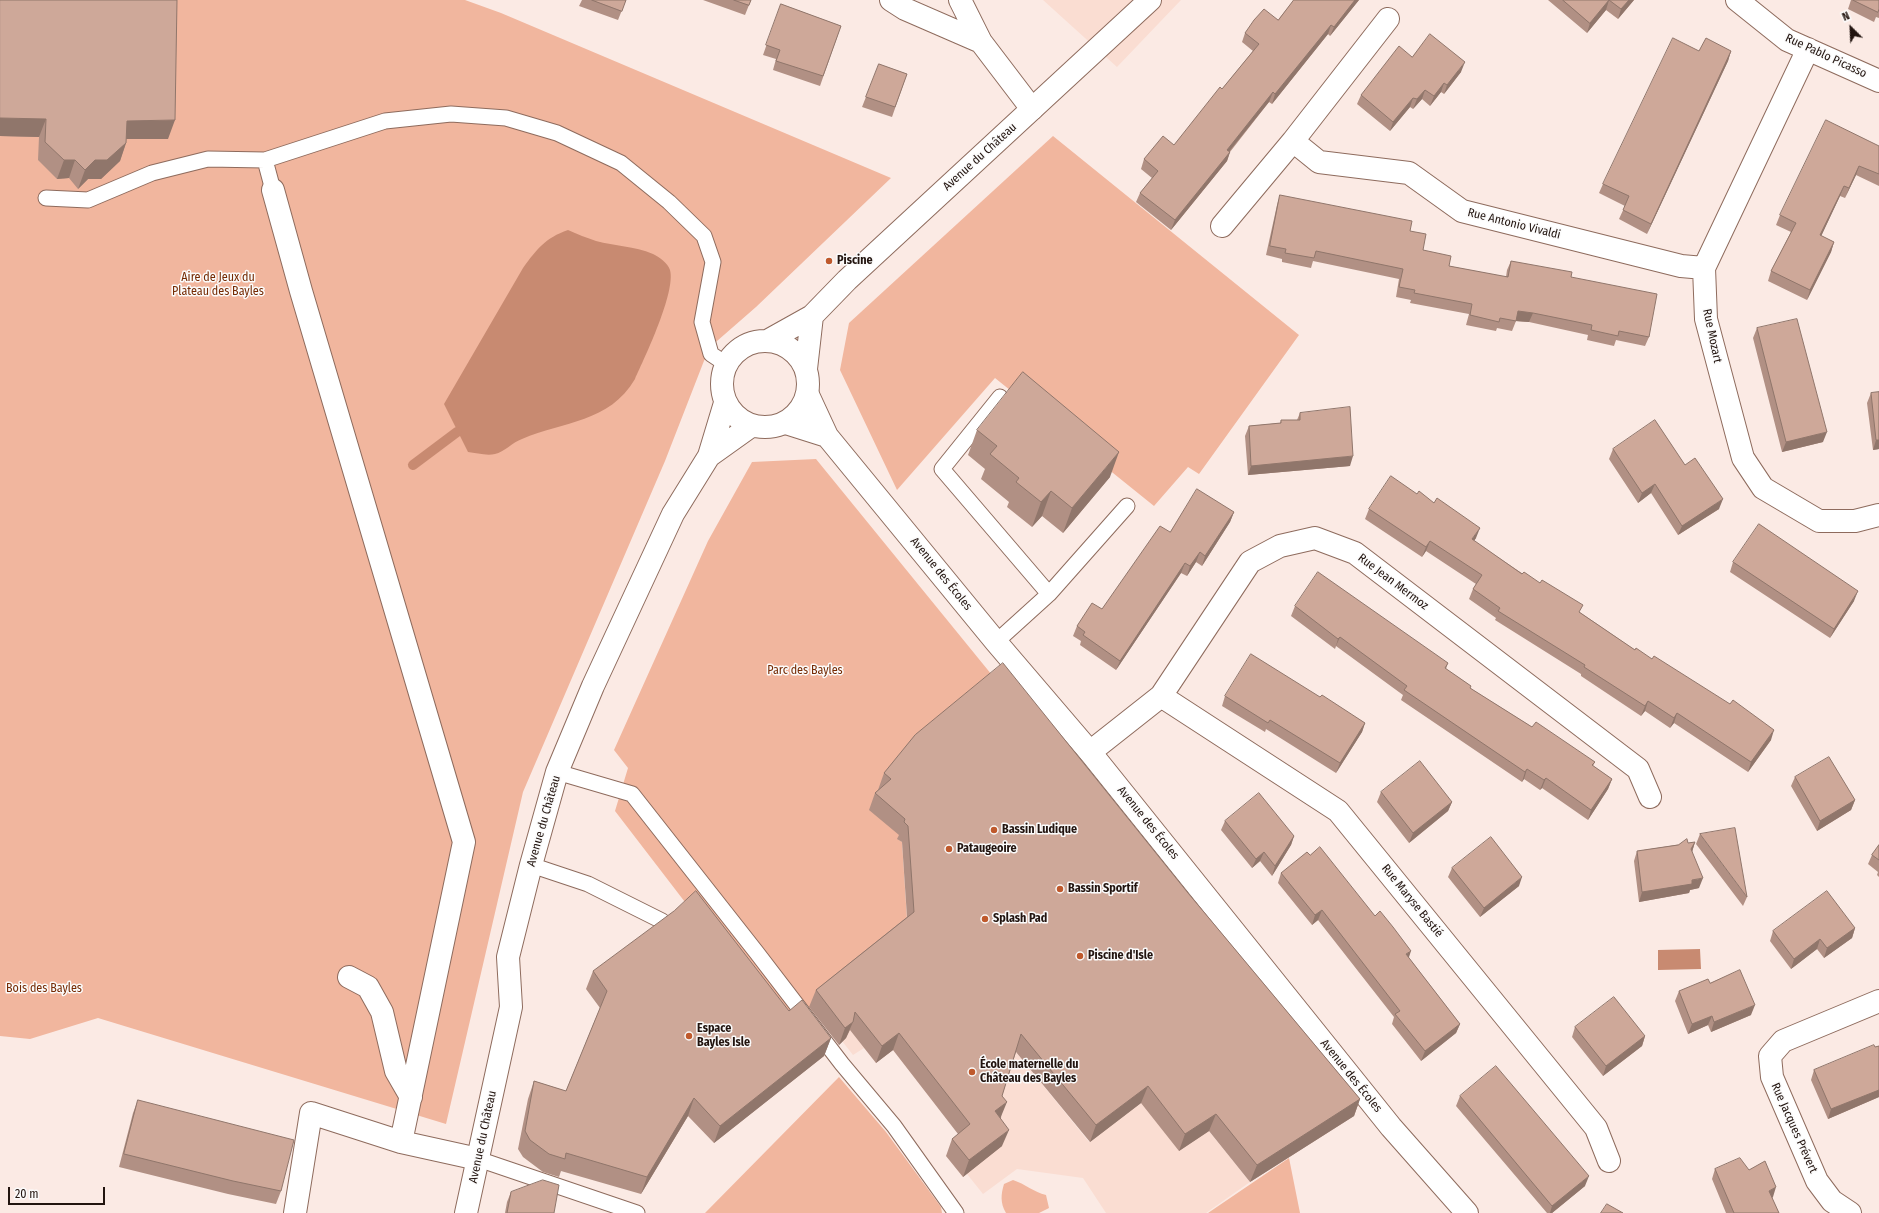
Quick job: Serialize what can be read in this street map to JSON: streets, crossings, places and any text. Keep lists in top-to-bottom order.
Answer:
{
  "streets": {
    "street": [
      "Rue Pablo Picasso",
      "Avenue du Château",
      "Rue Antonio Vivaldi",
      "Rue Mozart",
      "Avenue des Écoles",
      "Rue Jean Mermoz",
      "Rue Maryse Bastié",
      "Rue Jacques Prévert"
    ]
  },
  "crossings": [
    ["Rue Pablo Picasso", "Rue Mozart"],
    ["Avenue du Château", "Avenue des Écoles"],
    ["Rue Antonio Vivaldi", "Rue Mozart"],
    ["Avenue des Écoles", "Rue Jean Mermoz"],
    ["Rue Jean Mermoz", "Rue Maryse Bastié"]
  ],
  "parks": ["Aire de Jeux du Plateau des Bayles", "Parc des Bayles", "Bois des Bayles"],
  "places": [
    "Piscine",
    "Bassin Ludique",
    "Pataugeoire",
    "Bassin Sportif",
    "Splash Pad",
    "Piscine d'Isle",
    "Espace Bayles Isle",
    "École maternelle du Château des Bayles"
  ],
  "scale_bar": "20 m",
  "north": "top left"
}
